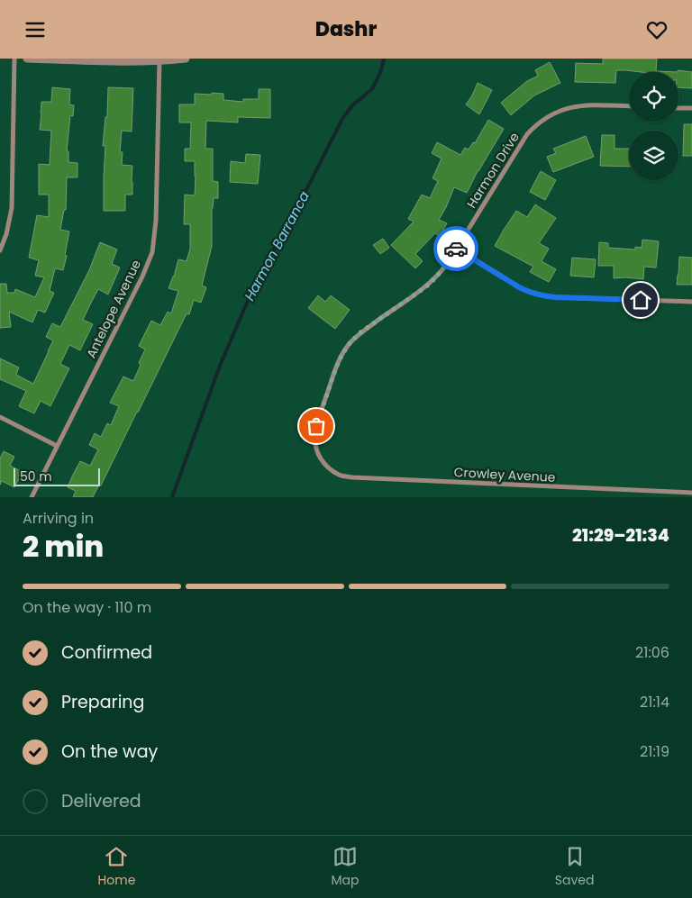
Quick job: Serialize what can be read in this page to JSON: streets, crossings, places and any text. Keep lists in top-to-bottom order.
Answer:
{
  "streets": {
    "street": ["Harmon Drive", "Antelope Avenue", "Crowley Avenue"]
  },
  "crossings": [
    ["Harmon Drive", "Crowley Avenue"]
  ],
  "water": ["Harmon Barranca"],
  "scale_bar": "50 m",
  "page": {
    "header": "Dashr",
    "scale": "50 m",
    "heading": ["2 min", "Arriving in", "21:29–21:34"],
    "bar": "On the way · 110 m",
    "list": [
      ["Confirmed", "21:06"],
      ["Preparing", "21:14"],
      ["On the way", "21:19"],
      "Delivered"
    ],
    "tabs": ["Home", "Map", "Saved"]
  }
}
